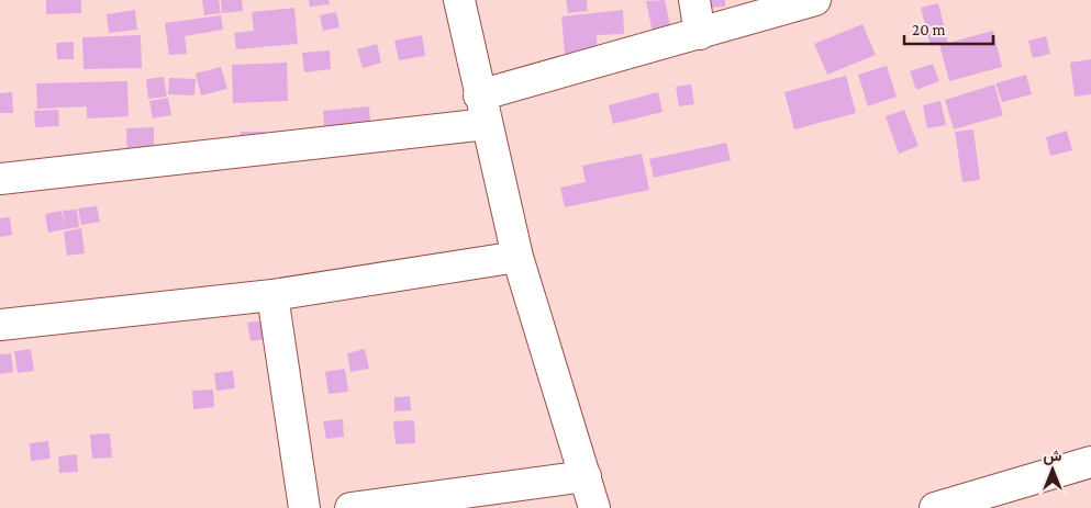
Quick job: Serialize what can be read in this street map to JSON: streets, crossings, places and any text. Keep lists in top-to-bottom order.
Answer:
{
  "scale_bar": "20 m",
  "north": "top"
}
